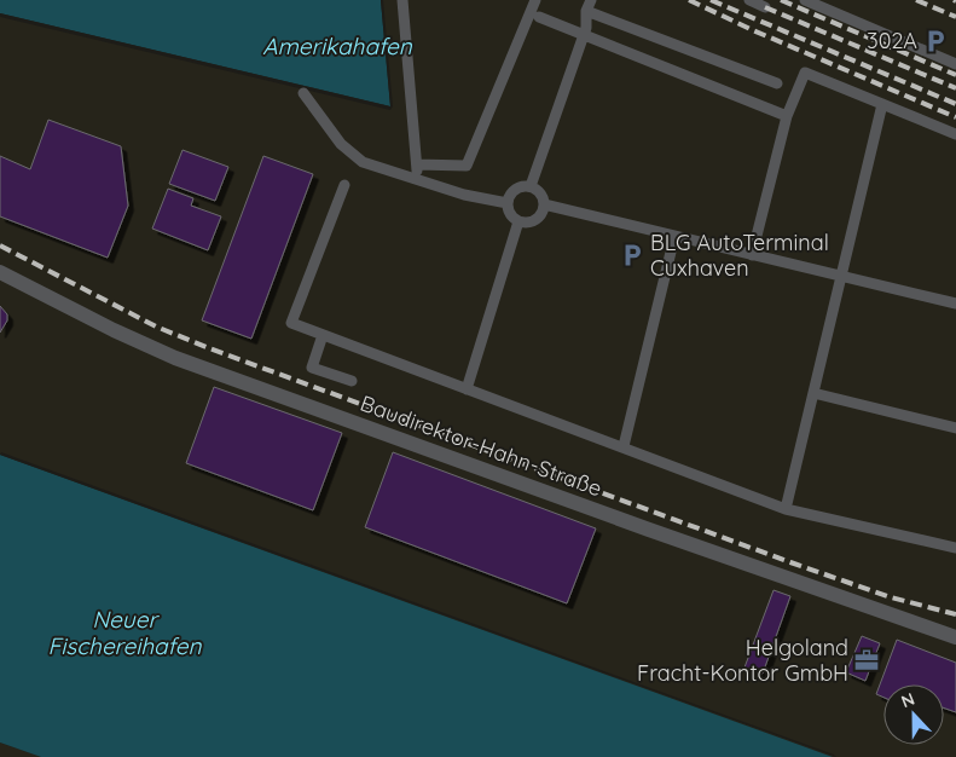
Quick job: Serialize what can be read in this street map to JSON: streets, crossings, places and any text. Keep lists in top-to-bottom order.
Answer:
{
  "streets": {
    "street": ["Baudirektor-Hahn-Straße"]
  },
  "water": ["Amerikahafen", "Neuer Fischereihafen"],
  "places": {
    "parking": ["302A", "BLG AutoTerminal Cuxhaven"],
    "office": ["Helgoland Fracht-Kontor GmbH"]
  },
  "north": "top"
}
